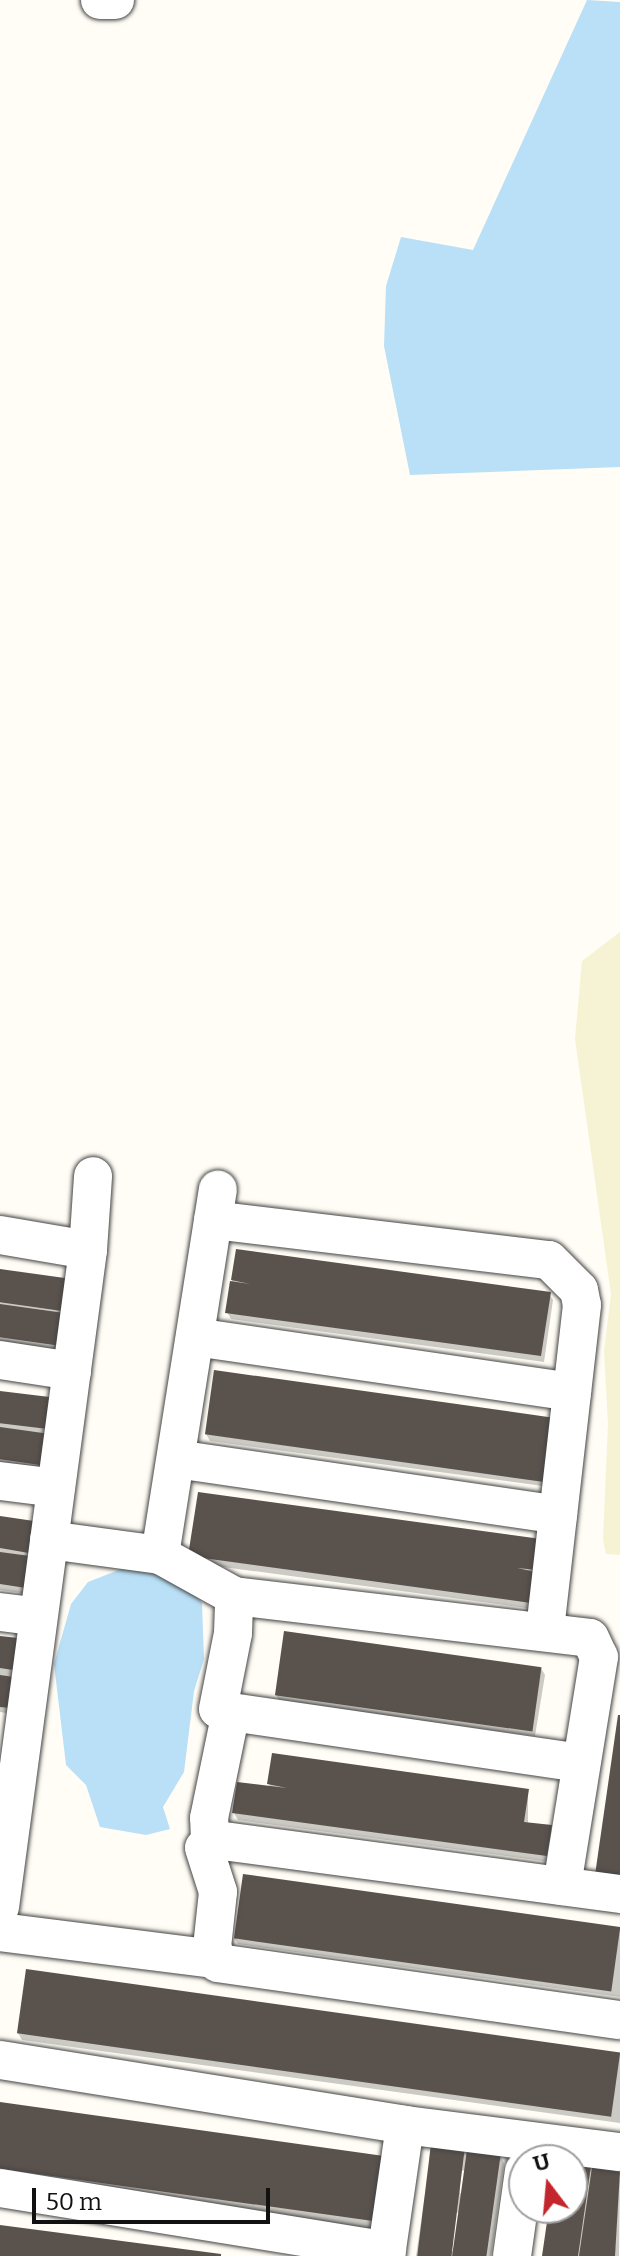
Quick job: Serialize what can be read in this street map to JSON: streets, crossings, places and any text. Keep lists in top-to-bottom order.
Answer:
{
  "scale_bar": "50 m",
  "north": "top"
}
